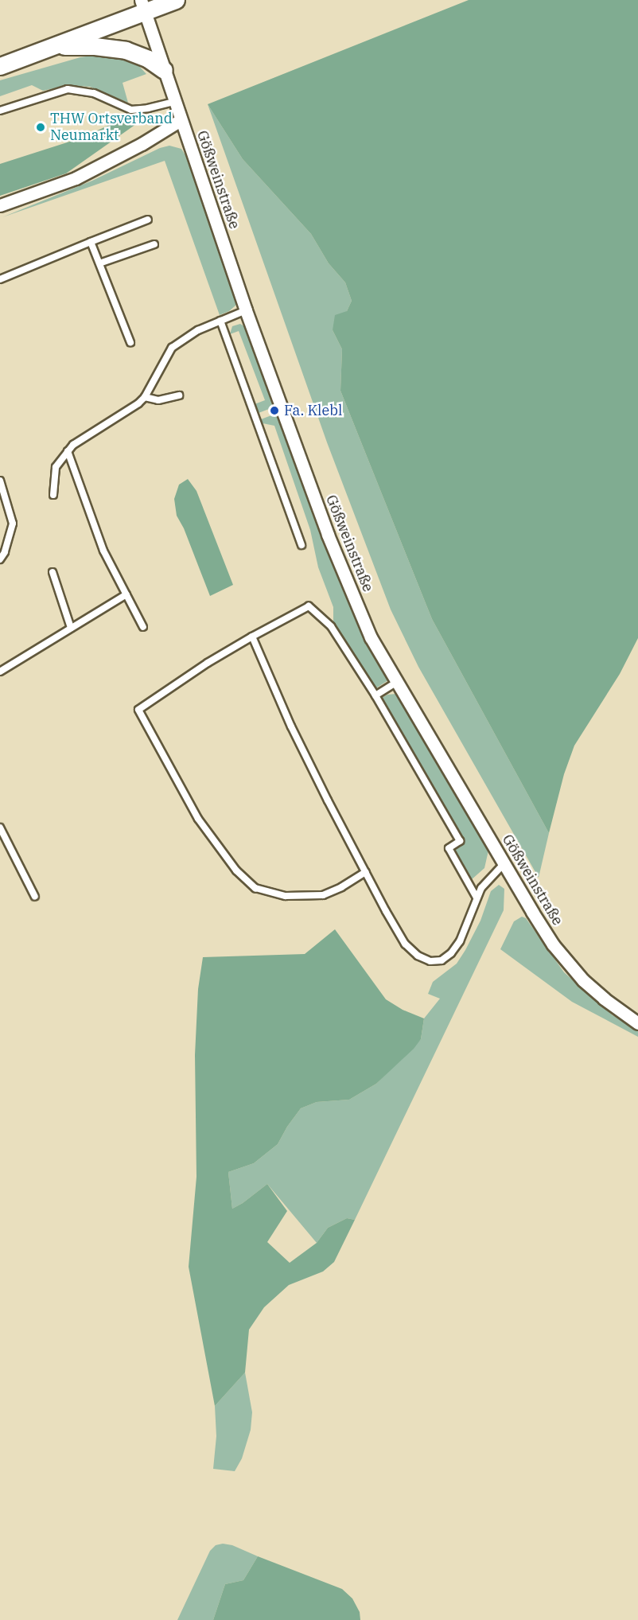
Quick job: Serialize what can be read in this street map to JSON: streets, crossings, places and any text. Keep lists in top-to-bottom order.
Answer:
{
  "streets": {
    "street": ["Gößweinstraße"]
  },
  "places": ["THW Ortsverband Neumarkt", "Fa. Klebl"]
}
